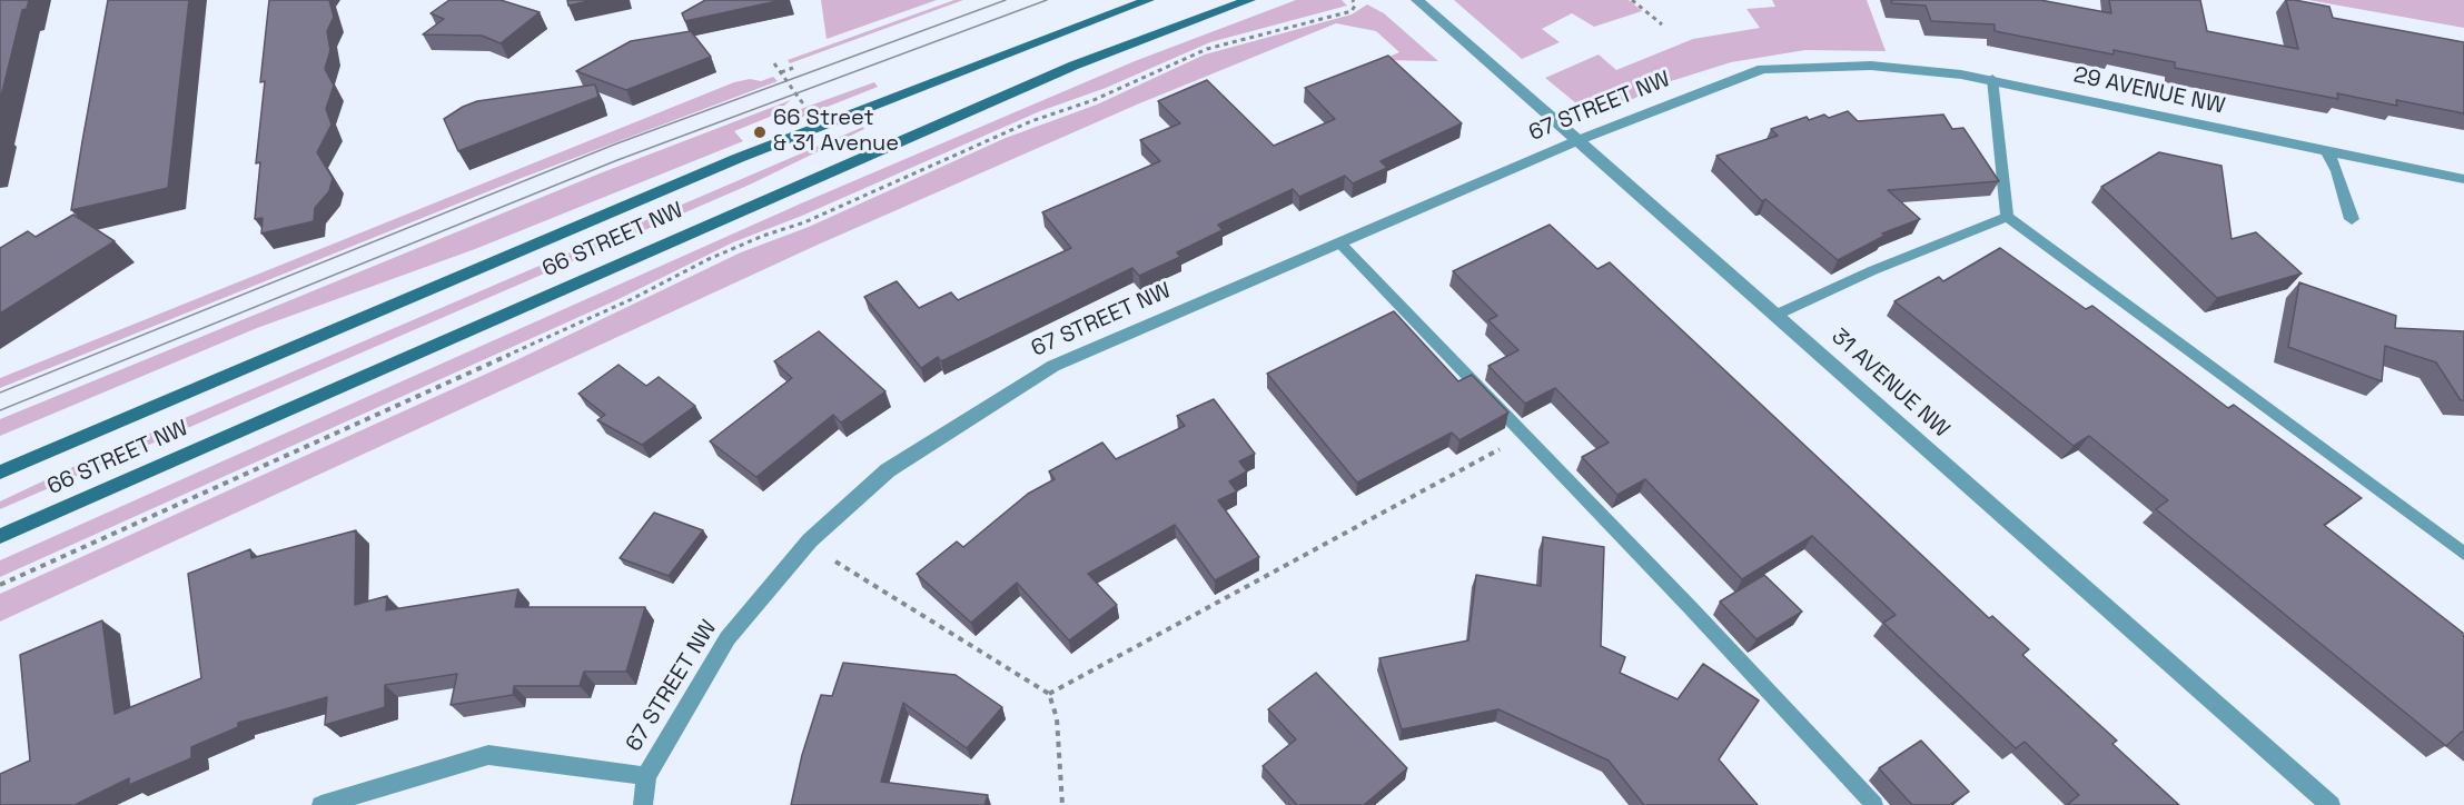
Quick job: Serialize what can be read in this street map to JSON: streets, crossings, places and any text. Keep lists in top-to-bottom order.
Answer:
{
  "streets": {
    "main road": ["66 STREET NW"],
    "street": ["29 AVENUE NW", "67 STREET NW", "31 AVENUE NW"]
  },
  "crossings": [
    ["29 AVENUE NW", "67 STREET NW"],
    ["67 STREET NW", "31 AVENUE NW"]
  ],
  "places": ["66 Street & 31 Avenue"]
}
